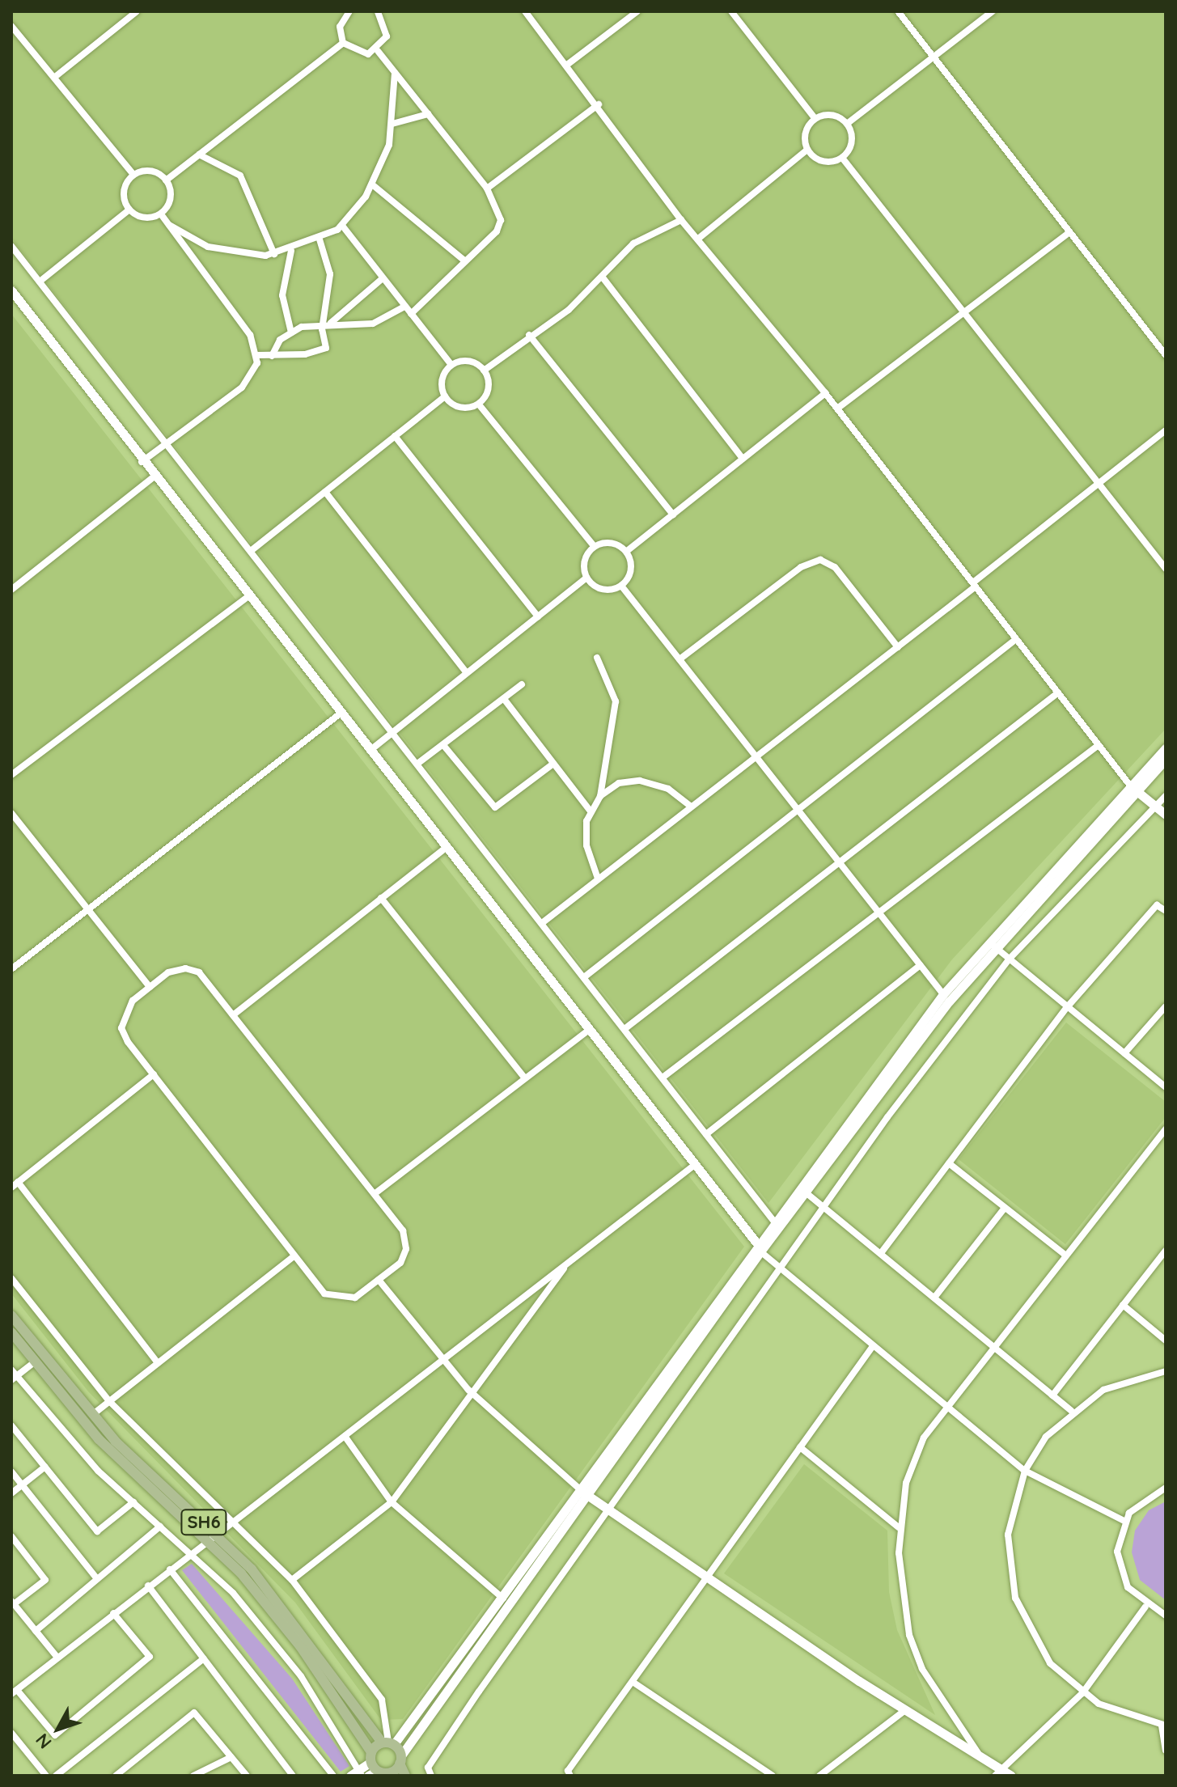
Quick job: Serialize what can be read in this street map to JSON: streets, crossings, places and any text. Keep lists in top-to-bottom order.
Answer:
{
  "streets": {
    "main road": ["SH6"]
  },
  "north": "bottom left"
}
